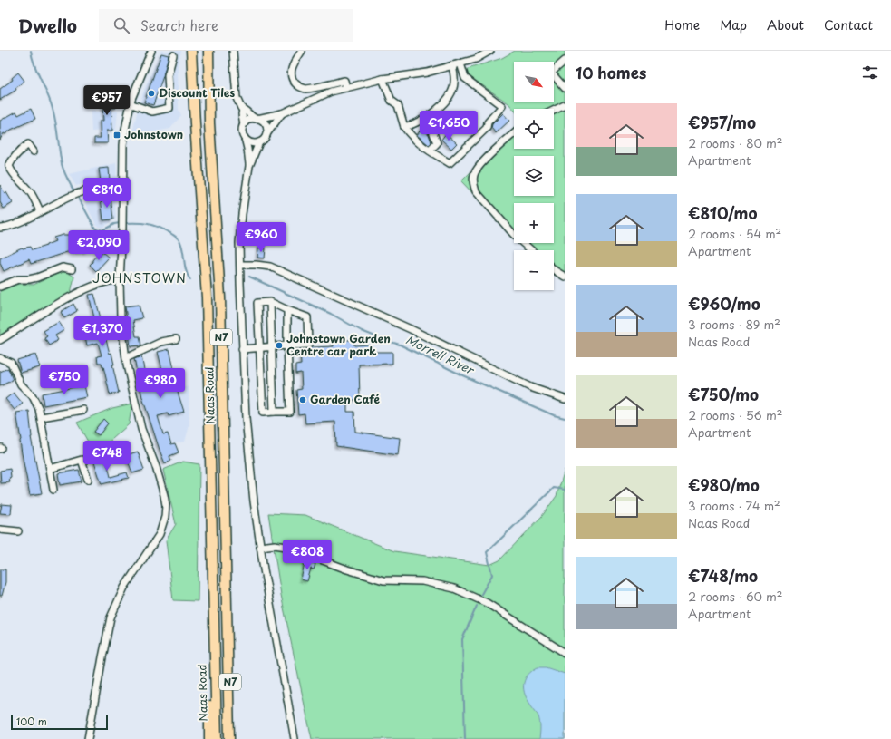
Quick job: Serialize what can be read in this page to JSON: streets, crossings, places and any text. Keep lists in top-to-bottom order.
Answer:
{
  "streets": {
    "highway": ["N7", "Naas Road"]
  },
  "crossings": [
    ["N7", "Naas Road"]
  ],
  "districts": ["JOHNSTOWN"],
  "water": ["Morrell River"],
  "places": {
    "other": ["Discount Tiles", "Johnstown Garden Centre car park", "Garden Café"],
    "transit": ["Johnstown"]
  },
  "scale_bar": "100 m",
  "north": "bottom right",
  "page": {
    "header": "Dwello",
    "search": "Search here",
    "nav": [
      "Home",
      "Map",
      "About",
      "Contact"
    ],
    "heading": "10 homes",
    "map_buttons": ["+", "−"],
    "price": [
      "€957",
      "€1,650",
      "€810",
      "€960",
      "€2,090",
      "€1,370",
      "€750",
      "€980",
      "€748",
      "€808"
    ],
    "list": [
      {
        "name": "€957/mo",
        "note": "2 rooms · 80 m² · Apartment"
      },
      {
        "name": "€810/mo",
        "note": "2 rooms · 54 m² · Apartment"
      },
      {
        "name": "€960/mo",
        "note": "3 rooms · 89 m² · Naas Road"
      },
      {
        "name": "€750/mo",
        "note": "2 rooms · 56 m² · Apartment"
      },
      {
        "name": "€980/mo",
        "note": "3 rooms · 74 m² · Naas Road"
      },
      {
        "name": "€748/mo",
        "note": "2 rooms · 60 m² · Apartment"
      }
    ],
    "scale": "100 m"
  }
}
